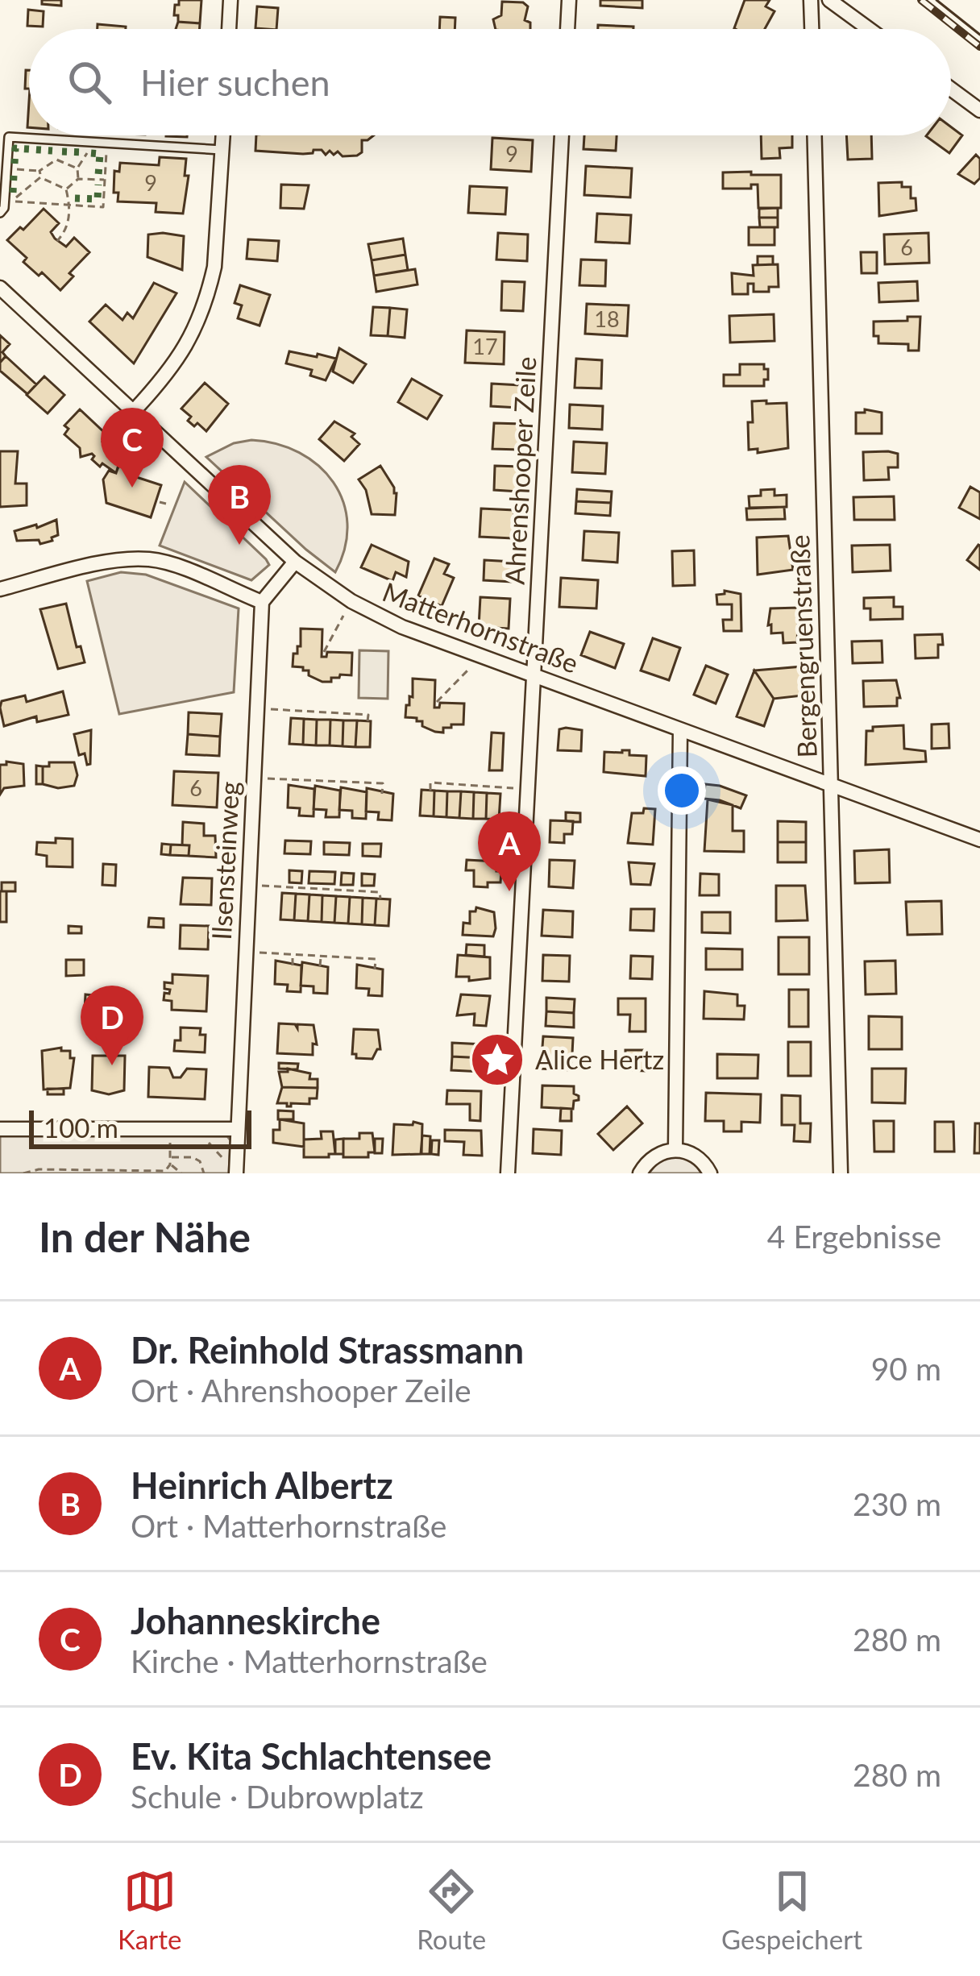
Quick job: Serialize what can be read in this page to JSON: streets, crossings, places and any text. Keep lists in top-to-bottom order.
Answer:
{
  "streets": {
    "street": [
      "Ahrenshooper Zeile",
      "Matterhornstraße",
      "Bergengruenstraße",
      "Ilsensteinweg"
    ]
  },
  "crossings": [
    ["Ahrenshooper Zeile", "Matterhornstraße"],
    ["Matterhornstraße", "Bergengruenstraße"]
  ],
  "places": {
    "place": ["Alice Hertz"]
  },
  "house_numbers": [
    "9",
    "9",
    "6",
    "18",
    "17",
    "6"
  ],
  "scale_bar": "100 m",
  "page": {
    "search": "Hier suchen",
    "pins": [
      "C",
      "B",
      "A",
      "D"
    ],
    "scale": "100 m",
    "heading": ["In der Nähe", "4 Ergebnisse"],
    "list": [
      {
        "mark": "A",
        "name": "Dr. Reinhold Strassmann",
        "note": "Ort · Ahrenshooper Zeile",
        "value": "90 m"
      },
      {
        "mark": "B",
        "name": "Heinrich Albertz",
        "note": "Ort · Matterhornstraße",
        "value": "230 m"
      },
      {
        "mark": "C",
        "name": "Johanneskirche",
        "note": "Kirche · Matterhornstraße",
        "value": "280 m"
      },
      {
        "mark": "D",
        "name": "Ev. Kita Schlachtensee",
        "note": "Schule · Dubrowplatz",
        "value": "280 m"
      }
    ],
    "nav": ["Karte", "Route", "Gespeichert"]
  }
}
